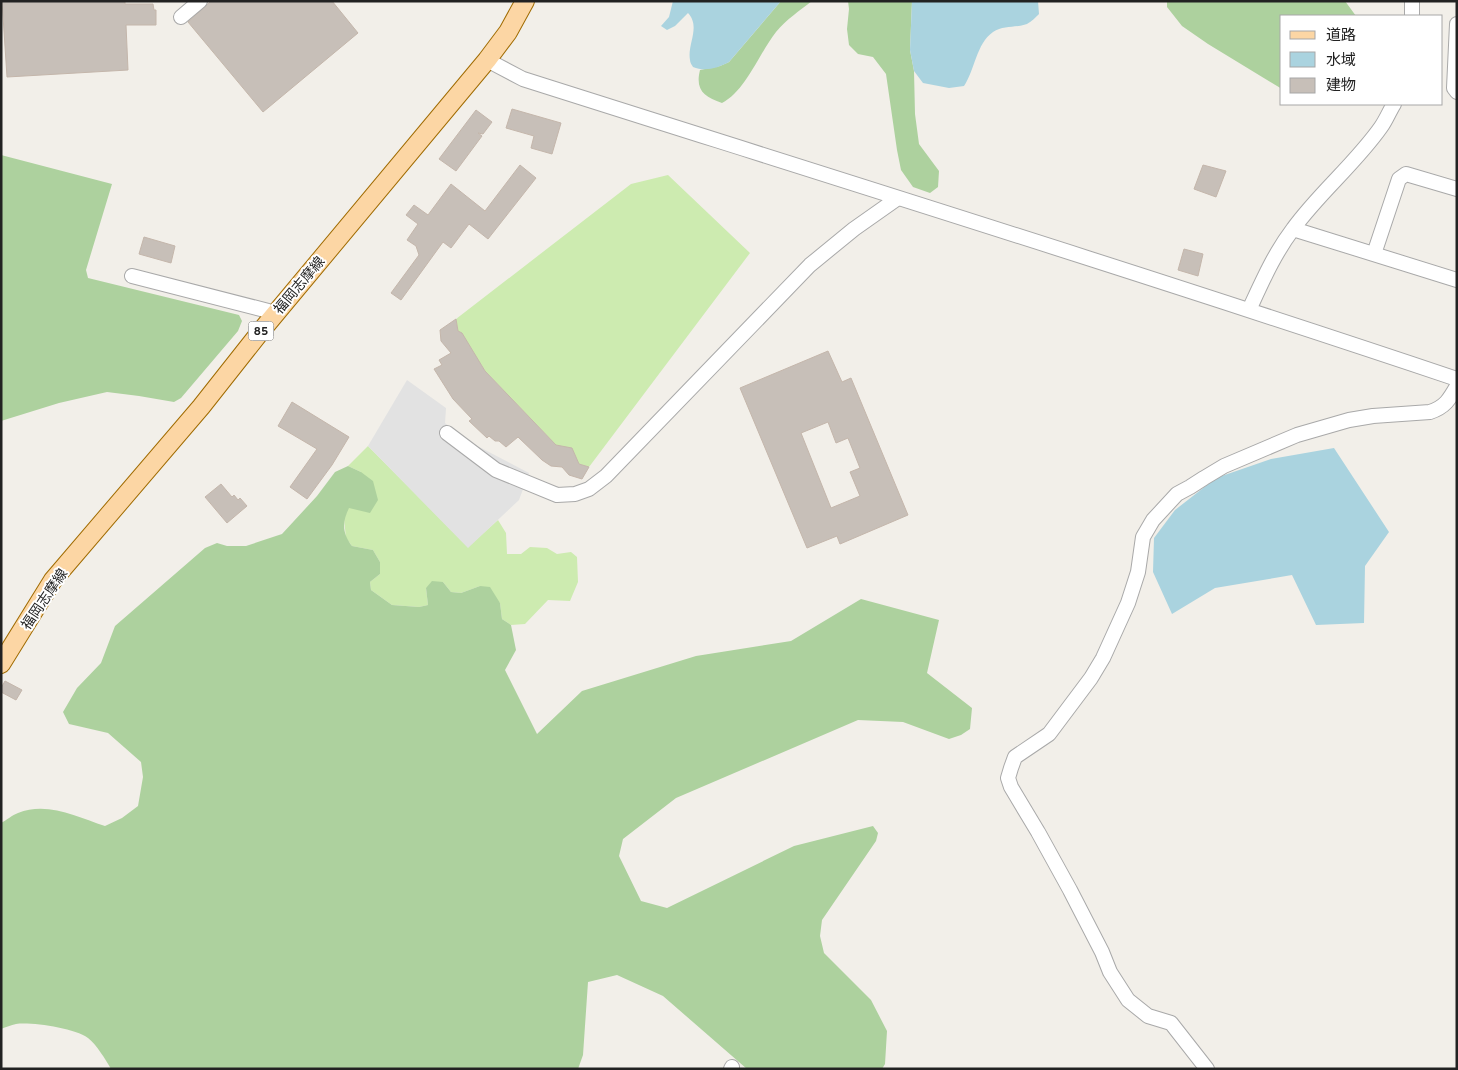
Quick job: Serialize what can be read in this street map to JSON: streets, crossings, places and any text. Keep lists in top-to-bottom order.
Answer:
{
  "streets": {
    "main road": ["福岡志摩線", "85"]
  },
  "legend": ["道路", "水域", "建物"]
}
